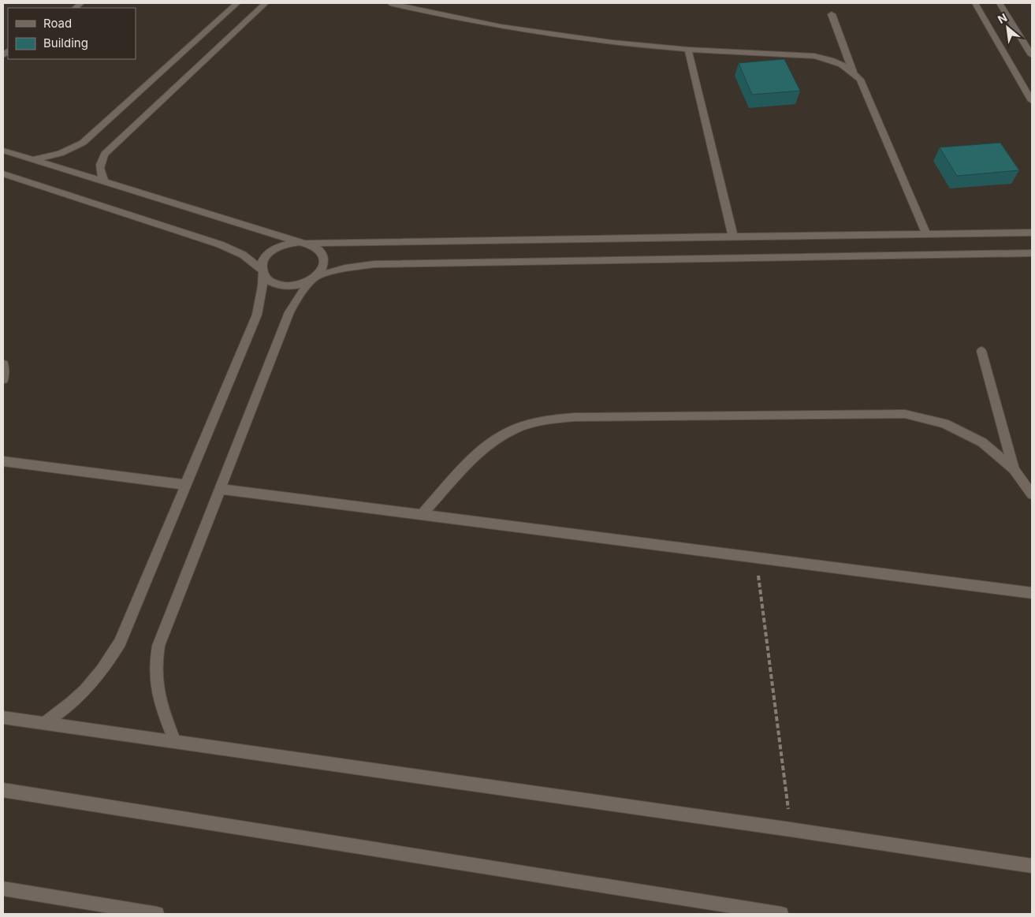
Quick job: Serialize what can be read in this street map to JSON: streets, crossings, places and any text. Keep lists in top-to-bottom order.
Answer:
{
  "legend": ["Road", "Building"],
  "north": "top left"
}
